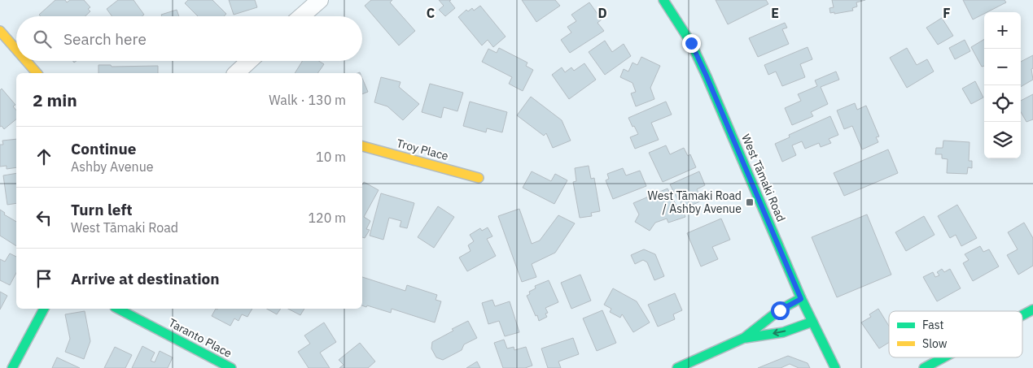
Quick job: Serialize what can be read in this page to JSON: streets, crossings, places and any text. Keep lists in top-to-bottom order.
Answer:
{
  "streets": {
    "street": ["Troy Place", "West Tāmaki Road", "Taranto Place"]
  },
  "places": {
    "transit": ["West Tāmaki Road / Ashby Avenue"]
  },
  "legend": ["Fast", "Slow"],
  "page": {
    "map_buttons": ["+", "−"],
    "search": "Search here",
    "heading": ["2 min", "Walk · 130 m"],
    "list": [
      ["Continue", "Ashby Avenue", "10 m"],
      ["Turn left", "West Tāmaki Road", "120 m"],
      "Arrive at destination"
    ]
  },
  "grid": {
    "columns": [
      "C",
      "D",
      "E",
      "F"
    ]
  }
}
